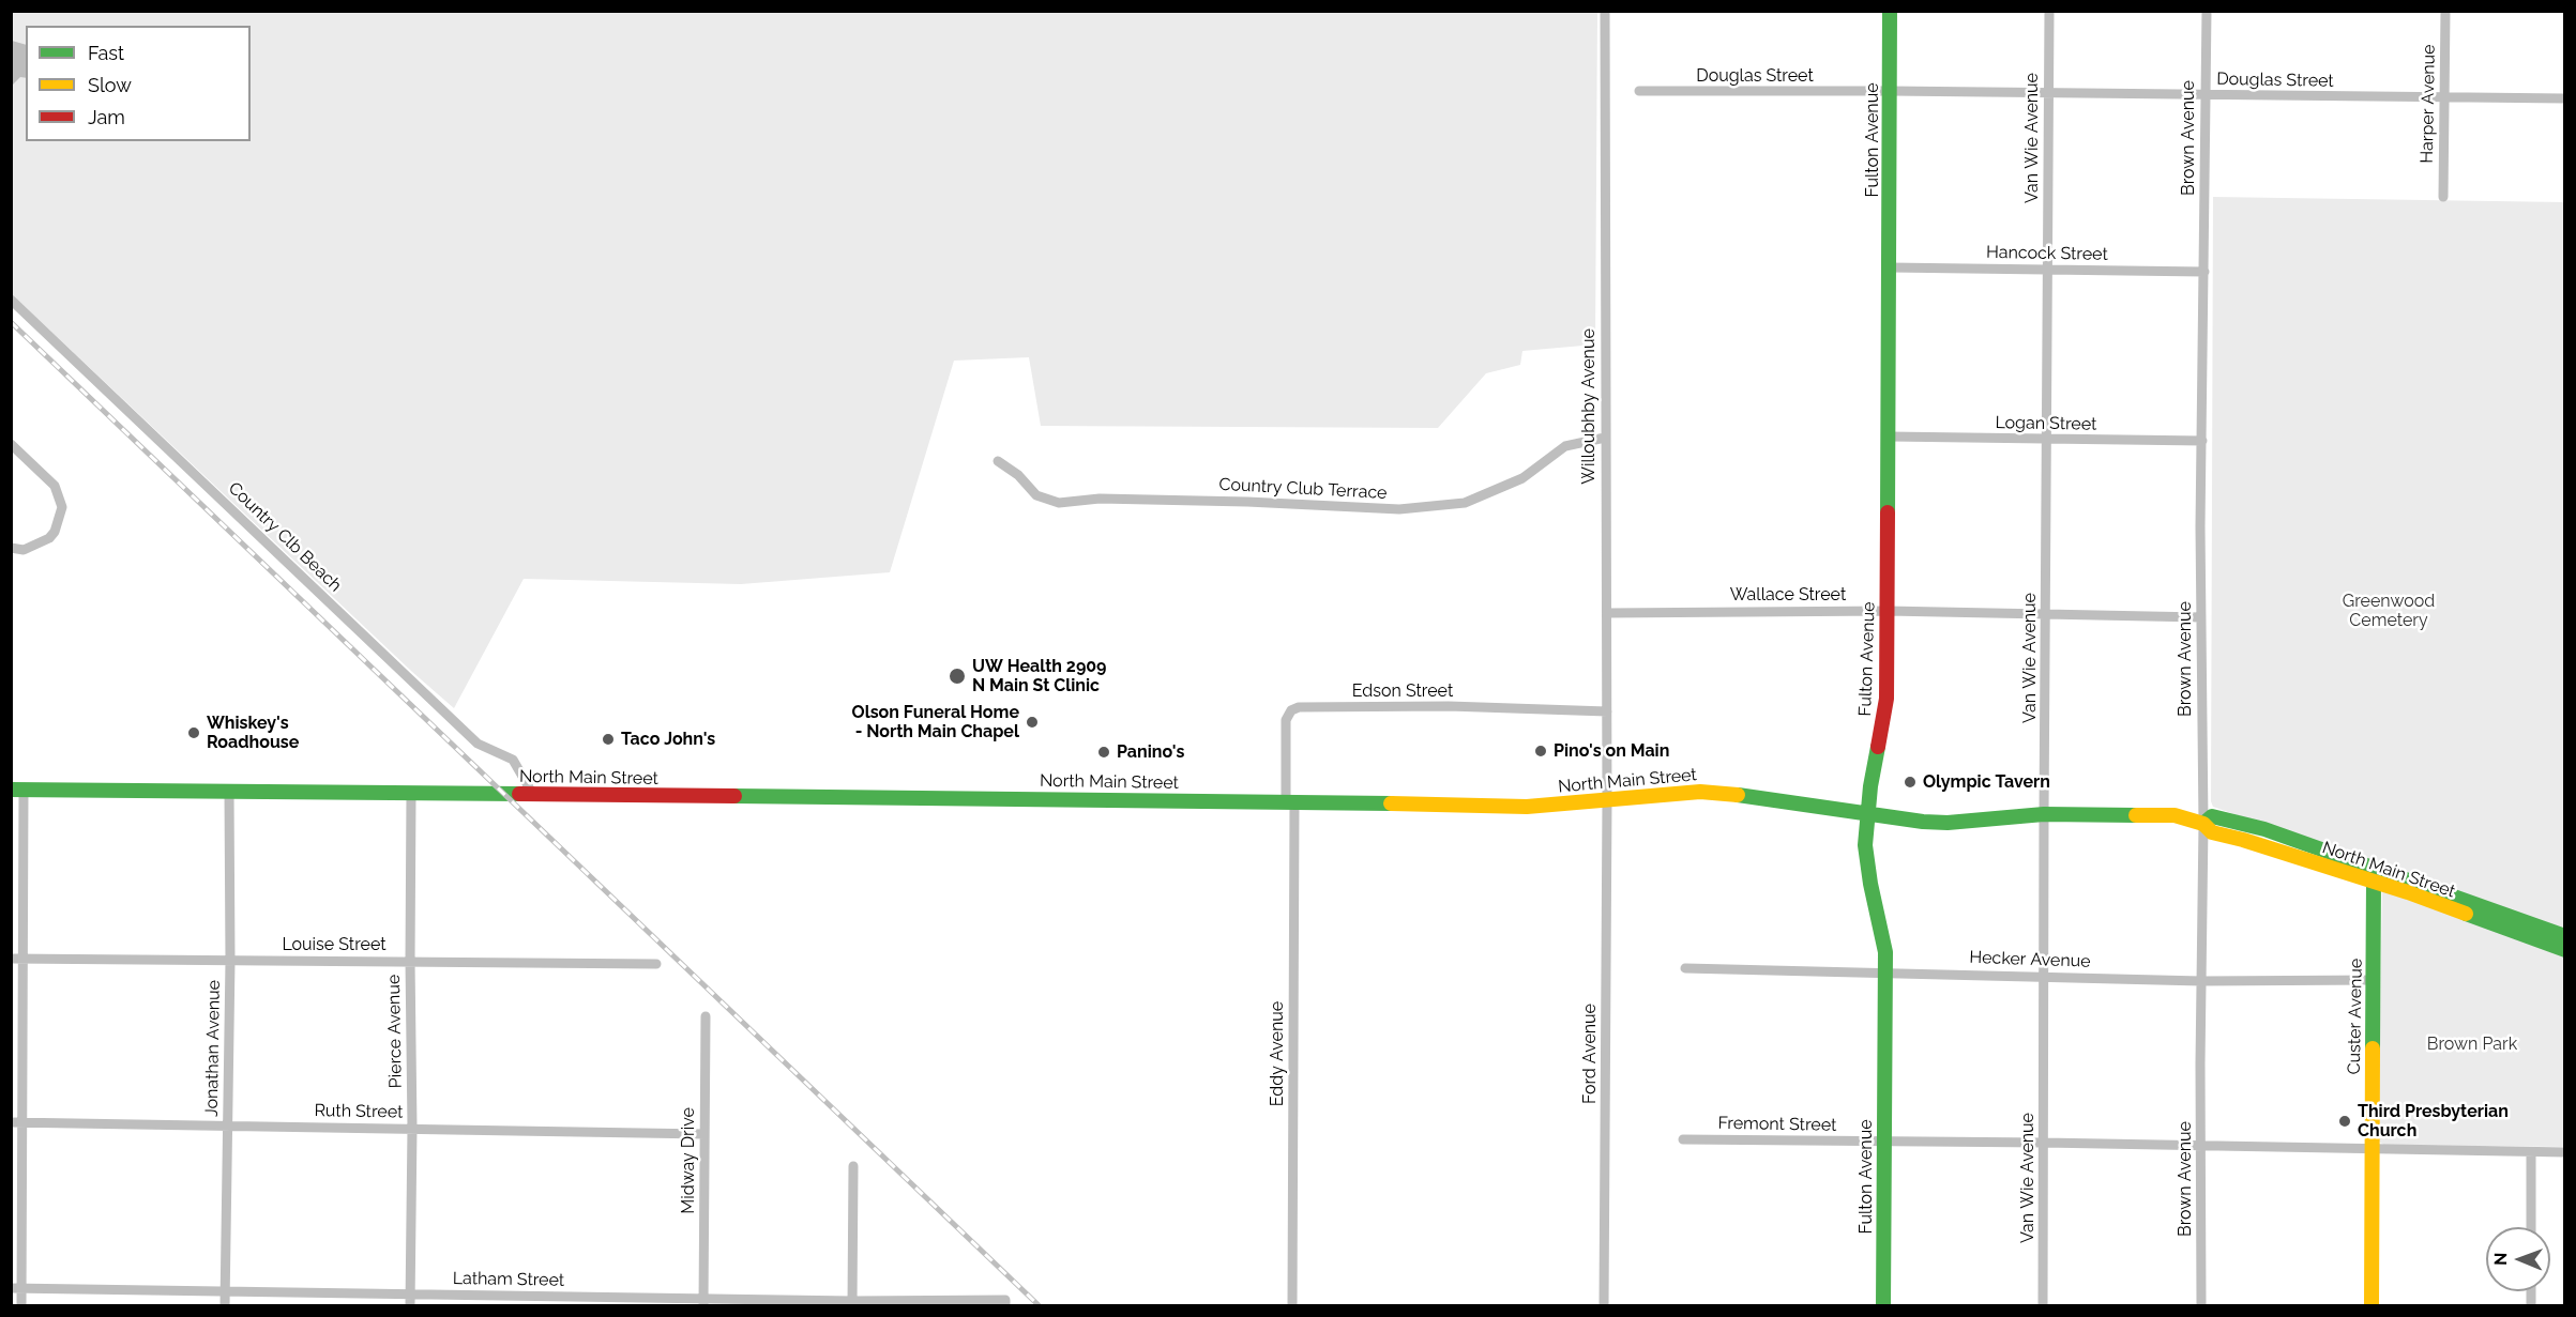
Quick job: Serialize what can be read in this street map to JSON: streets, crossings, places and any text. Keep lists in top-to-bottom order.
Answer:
{
  "streets": {
    "main road": ["Fulton Avenue", "North Main Street", "Custer Avenue"],
    "street": [
      "Douglas Street",
      "Harper Avenue",
      "Van Wie Avenue",
      "Brown Avenue",
      "Hancock Street",
      "Willoubhby Avenue",
      "Logan Street",
      "Country Club Terrace",
      "Country Clb Beach",
      "Wallace Street",
      "Edson Street",
      "Louise Street",
      "Hecker Avenue",
      "Pierce Avenue",
      "Jonathan Avenue",
      "Eddy Avenue",
      "Ford Avenue",
      "Ruth Street",
      "Fremont Street",
      "Midway Drive",
      "Latham Street"
    ]
  },
  "crossings": [
    ["Douglas Street", "Harper Avenue"],
    ["Douglas Street", "Van Wie Avenue"],
    ["Douglas Street", "Brown Avenue"],
    ["Douglas Street", "Fulton Avenue"],
    ["Van Wie Avenue", "Hancock Street"],
    ["Van Wie Avenue", "Logan Street"],
    ["Van Wie Avenue", "Wallace Street"],
    ["Van Wie Avenue", "North Main Street"],
    ["Van Wie Avenue", "Hecker Avenue"],
    ["Van Wie Avenue", "Fremont Street"],
    ["Brown Avenue", "Hancock Street"],
    ["Brown Avenue", "Logan Street"],
    ["Brown Avenue", "Wallace Street"],
    ["Brown Avenue", "North Main Street"],
    ["Brown Avenue", "Hecker Avenue"],
    ["Brown Avenue", "Fremont Street"],
    ["Fulton Avenue", "Hancock Street"],
    ["Fulton Avenue", "Logan Street"],
    ["Fulton Avenue", "Wallace Street"],
    ["Fulton Avenue", "North Main Street"],
    ["Fulton Avenue", "Hecker Avenue"],
    ["Fulton Avenue", "Fremont Street"],
    ["Willoubhby Avenue", "Country Club Terrace"],
    ["Willoubhby Avenue", "Wallace Street"],
    ["Willoubhby Avenue", "Edson Street"],
    ["Willoubhby Avenue", "North Main Street"],
    ["Willoubhby Avenue", "Ford Avenue"],
    ["Country Clb Beach", "North Main Street"],
    ["Edson Street", "North Main Street"],
    ["Edson Street", "Eddy Avenue"],
    ["North Main Street", "Custer Avenue"],
    ["North Main Street", "Pierce Avenue"],
    ["North Main Street", "Jonathan Avenue"],
    ["North Main Street", "Eddy Avenue"],
    ["North Main Street", "Ford Avenue"],
    ["Louise Street", "Pierce Avenue"],
    ["Louise Street", "Jonathan Avenue"],
    ["Hecker Avenue", "Custer Avenue"],
    ["Custer Avenue", "Fremont Street"],
    ["Pierce Avenue", "Ruth Street"],
    ["Pierce Avenue", "Latham Street"],
    ["Jonathan Avenue", "Ruth Street"],
    ["Jonathan Avenue", "Latham Street"],
    ["Ruth Street", "Midway Drive"],
    ["Midway Drive", "Latham Street"]
  ],
  "parks": ["Greenwood Cemetery", "Brown Park"],
  "places": [
    "UW Health 2909 N Main St Clinic",
    "Olson Funeral Home - North Main Chapel",
    "Whiskey's Roadhouse",
    "Taco John's",
    "Pino's on Main",
    "Panino's",
    "Olympic Tavern",
    "Third Presbyterian Church"
  ],
  "legend": ["Fast", "Slow", "Jam"],
  "north": "left"
}
